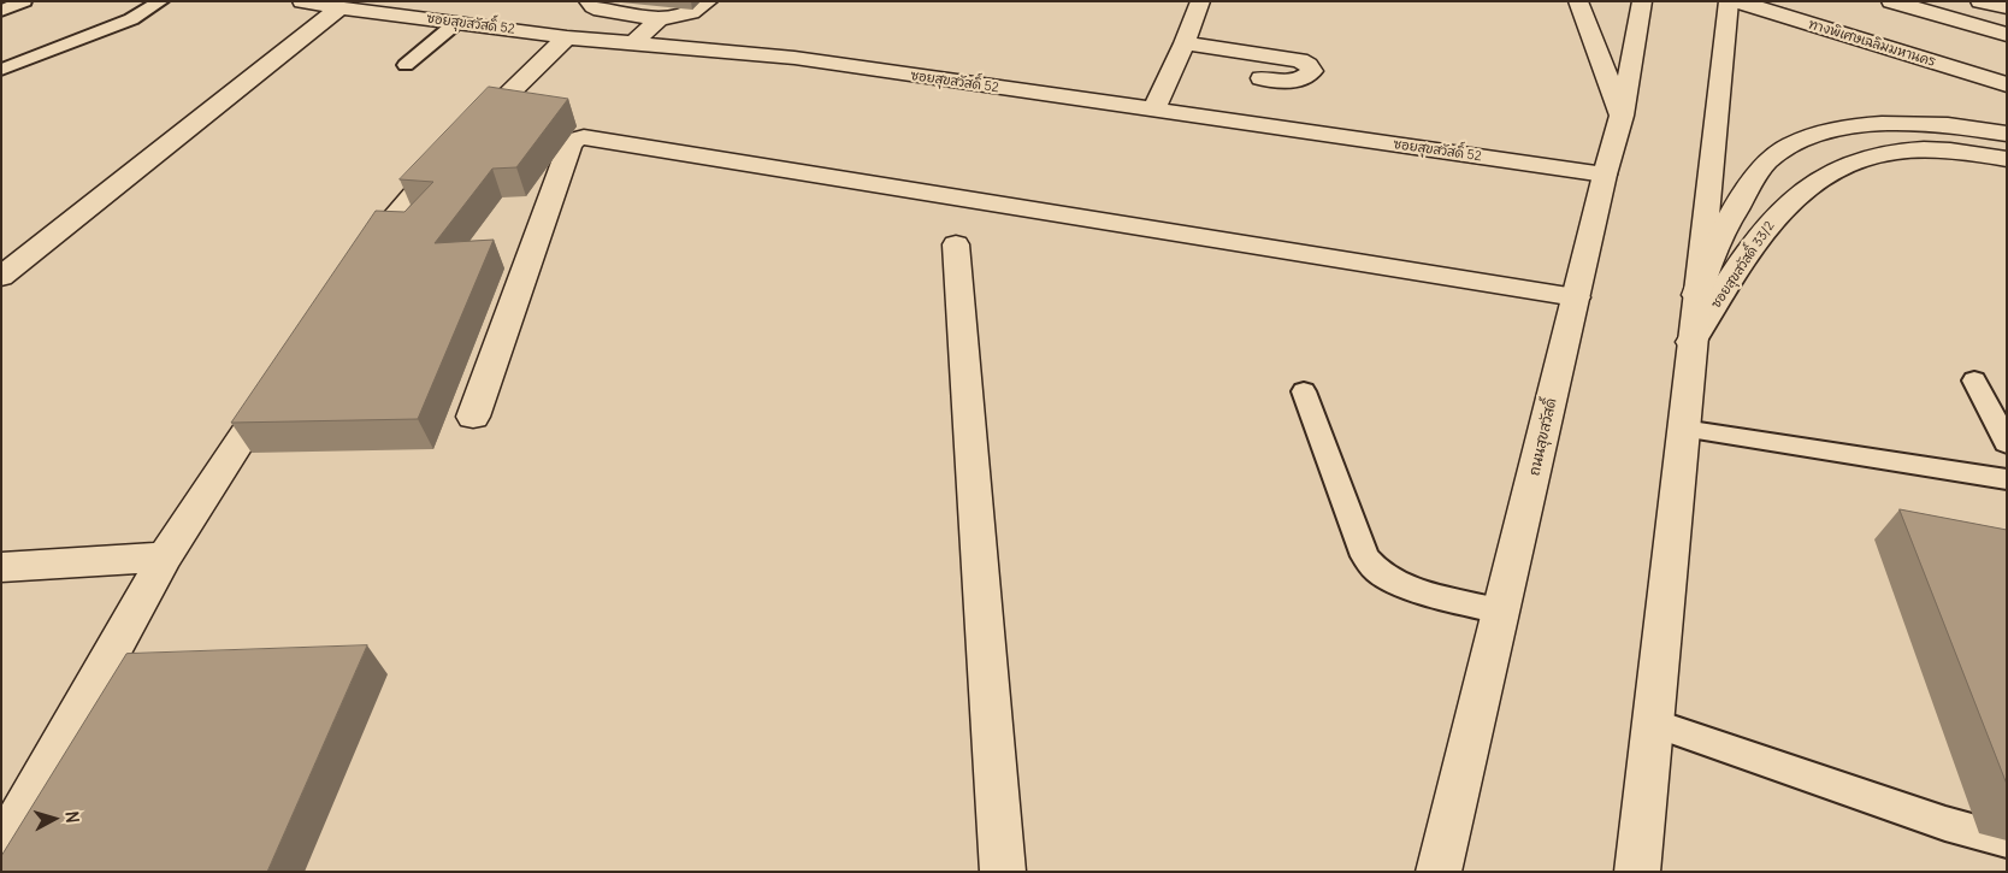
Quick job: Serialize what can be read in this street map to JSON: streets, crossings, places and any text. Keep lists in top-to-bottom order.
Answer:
{
  "streets": {
    "main road": [
      "ซอยสุขสวัสดิ์ 52",
      "ทางพิเศษเฉลิมมหานคร",
      "ซอยสุขสวัสดิ์ 33/2",
      "ถนนสุขสวัสดิ์"
    ]
  },
  "crossings": [
    ["ซอยสุขสวัสดิ์ 52", "ถนนสุขสวัสดิ์"]
  ],
  "north": "right"
}
